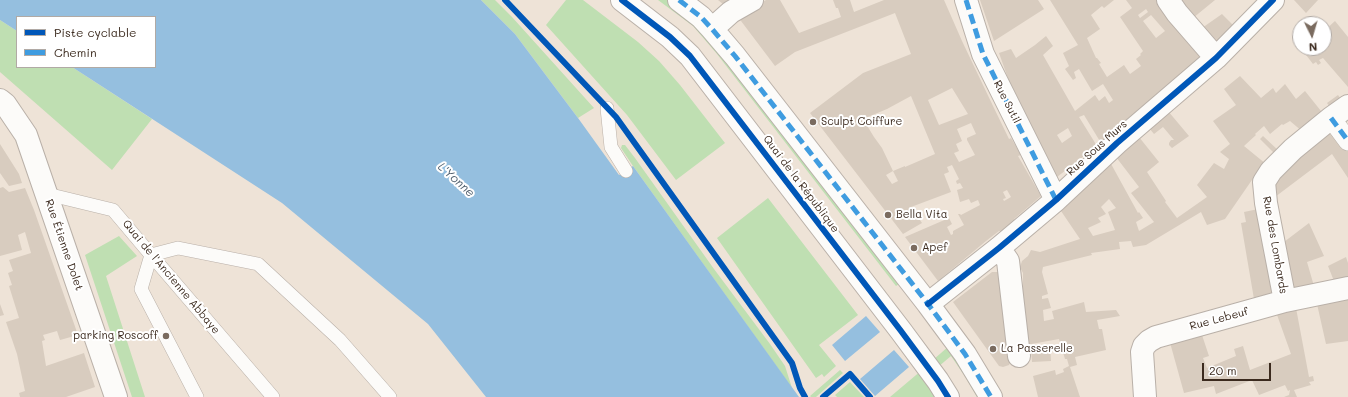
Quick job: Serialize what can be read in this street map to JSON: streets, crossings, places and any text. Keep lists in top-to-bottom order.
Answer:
{
  "streets": {
    "street": [
      "Rue Sutil",
      "Rue Sous Murs",
      "Quai de la République",
      "Rue Étienne Dolet",
      "Rue des Lombards",
      "Rue Lebeuf"
    ],
    "lane": ["Quai de l'Ancienne Abbaye"]
  },
  "crossings": [
    ["Rue Sutil", "Rue Sous Murs"],
    ["Rue Étienne Dolet", "Quai de l'Ancienne Abbaye"],
    ["Rue des Lombards", "Rue Lebeuf"]
  ],
  "water": ["L'Yonne"],
  "places": [
    "Sculpt Coiffure",
    "Bella Vita",
    "Apef",
    "parking Roscoff",
    "La Passerelle"
  ],
  "legend": ["Piste cyclable", "Chemin"],
  "scale_bar": "20 m",
  "north": "bottom"
}
